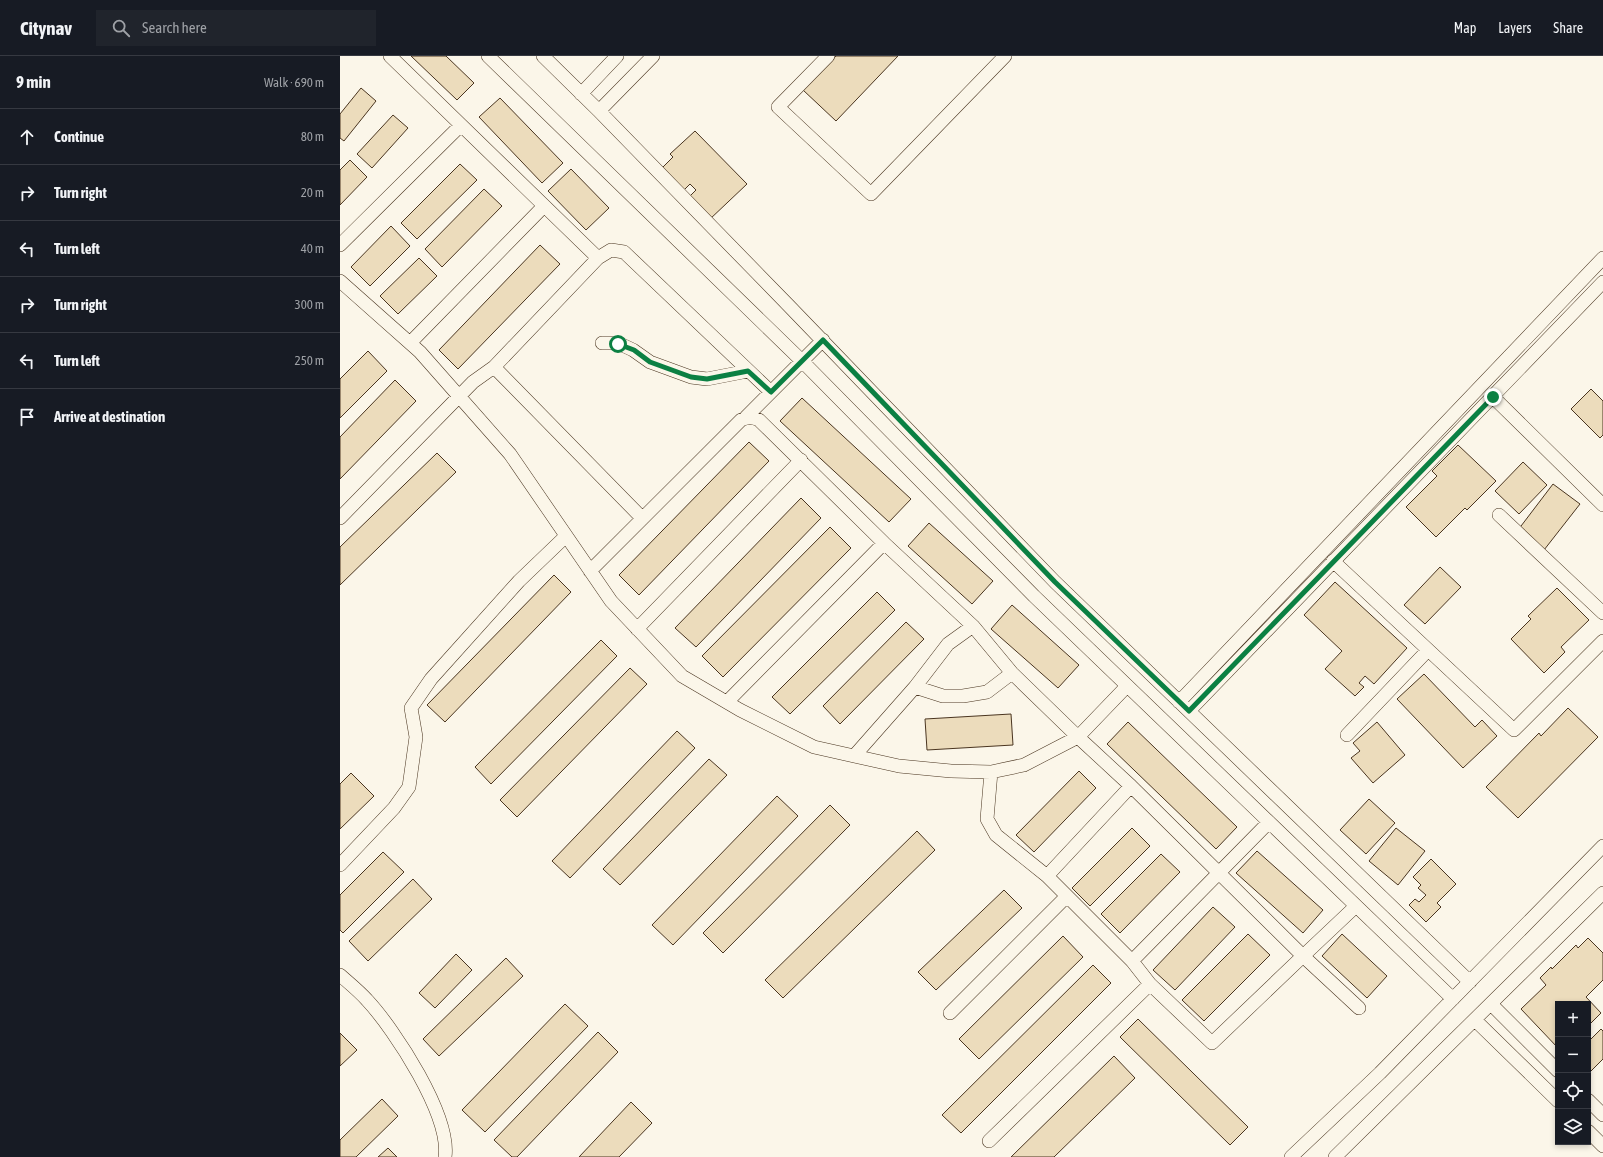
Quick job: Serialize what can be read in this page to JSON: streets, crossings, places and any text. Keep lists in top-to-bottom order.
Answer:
{
  "page": {
    "header": "Citynav",
    "search": "Search here",
    "nav": ["Map", "Layers", "Share"],
    "heading": ["9 min", "Walk · 690 m"],
    "list": [
      ["Continue", "80 m"],
      ["Turn right", "20 m"],
      ["Turn left", "40 m"],
      ["Turn right", "300 m"],
      ["Turn left", "250 m"],
      "Arrive at destination"
    ],
    "map_buttons": ["+", "−"]
  }
}
